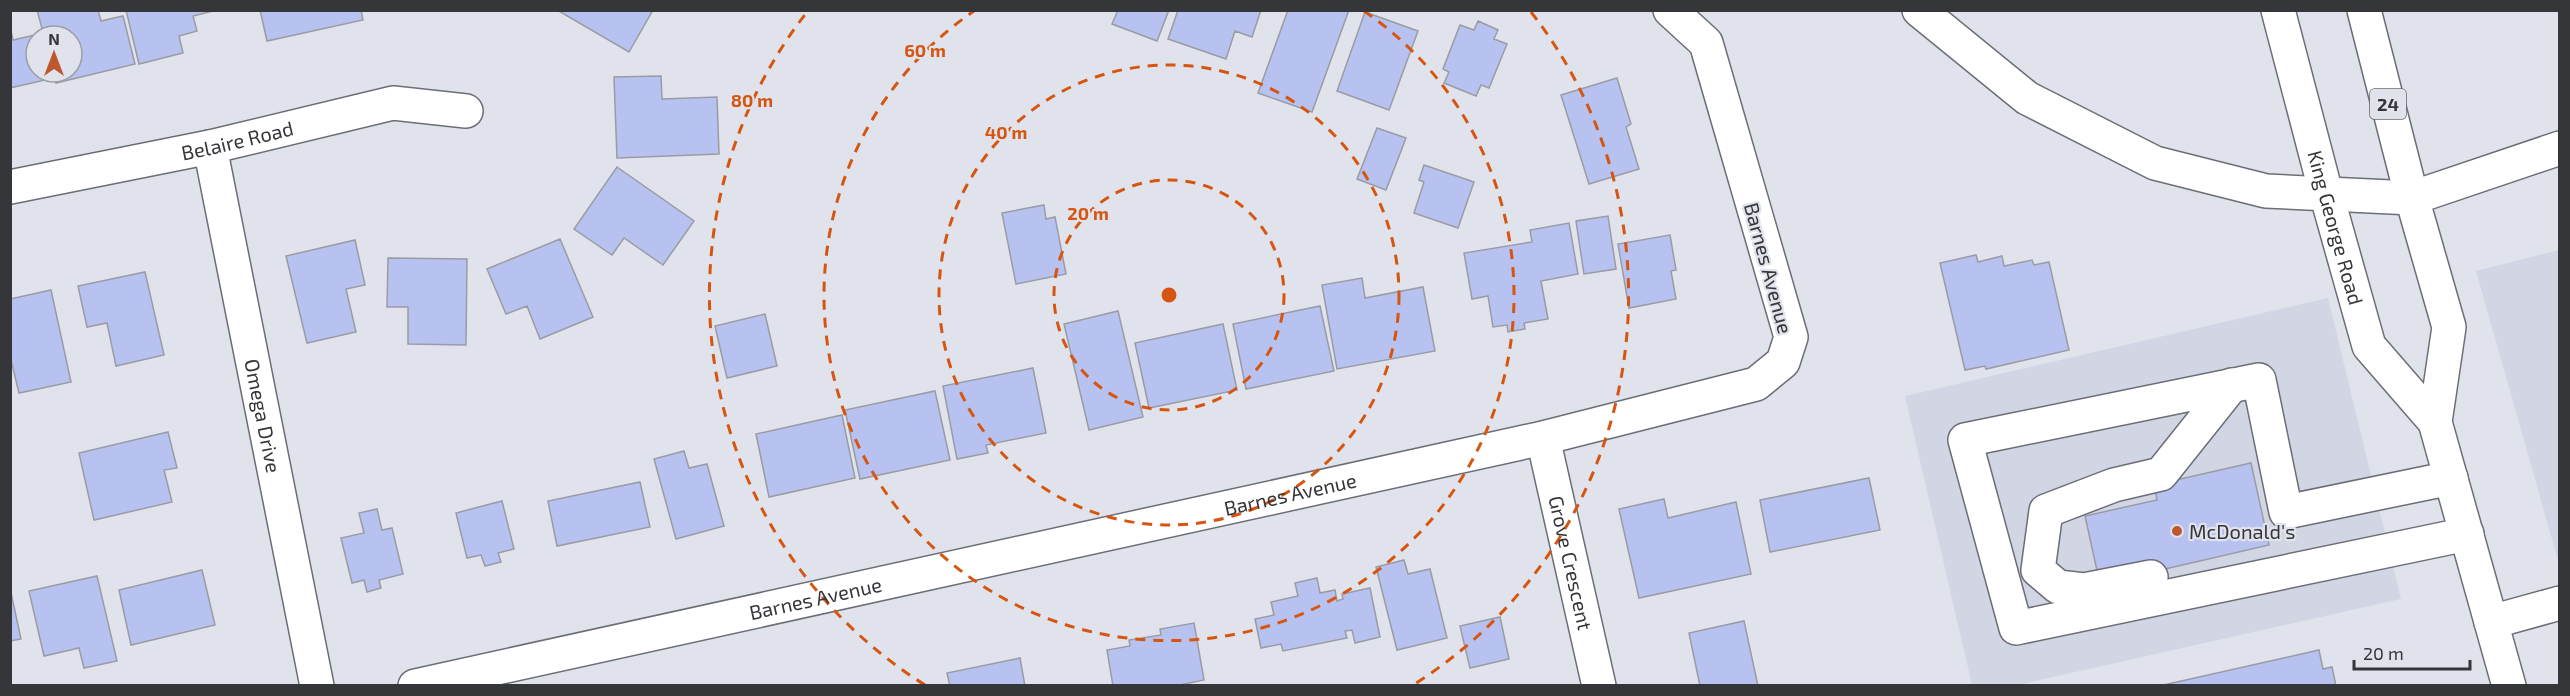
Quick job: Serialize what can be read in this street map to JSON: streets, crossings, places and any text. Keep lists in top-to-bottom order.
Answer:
{
  "streets": {
    "main road": [
      "24",
      "Belaire Road",
      "King George Road",
      "Barnes Avenue",
      "Omega Drive",
      "Grove Crescent"
    ]
  },
  "crossings": [
    ["Belaire Road", "Omega Drive"],
    ["Barnes Avenue", "Grove Crescent"]
  ],
  "places": ["McDonald's"],
  "scale_bar": "20 m",
  "north": "top",
  "rings": [
    "60 m",
    "80 m",
    "40 m",
    "20 m"
  ]
}
